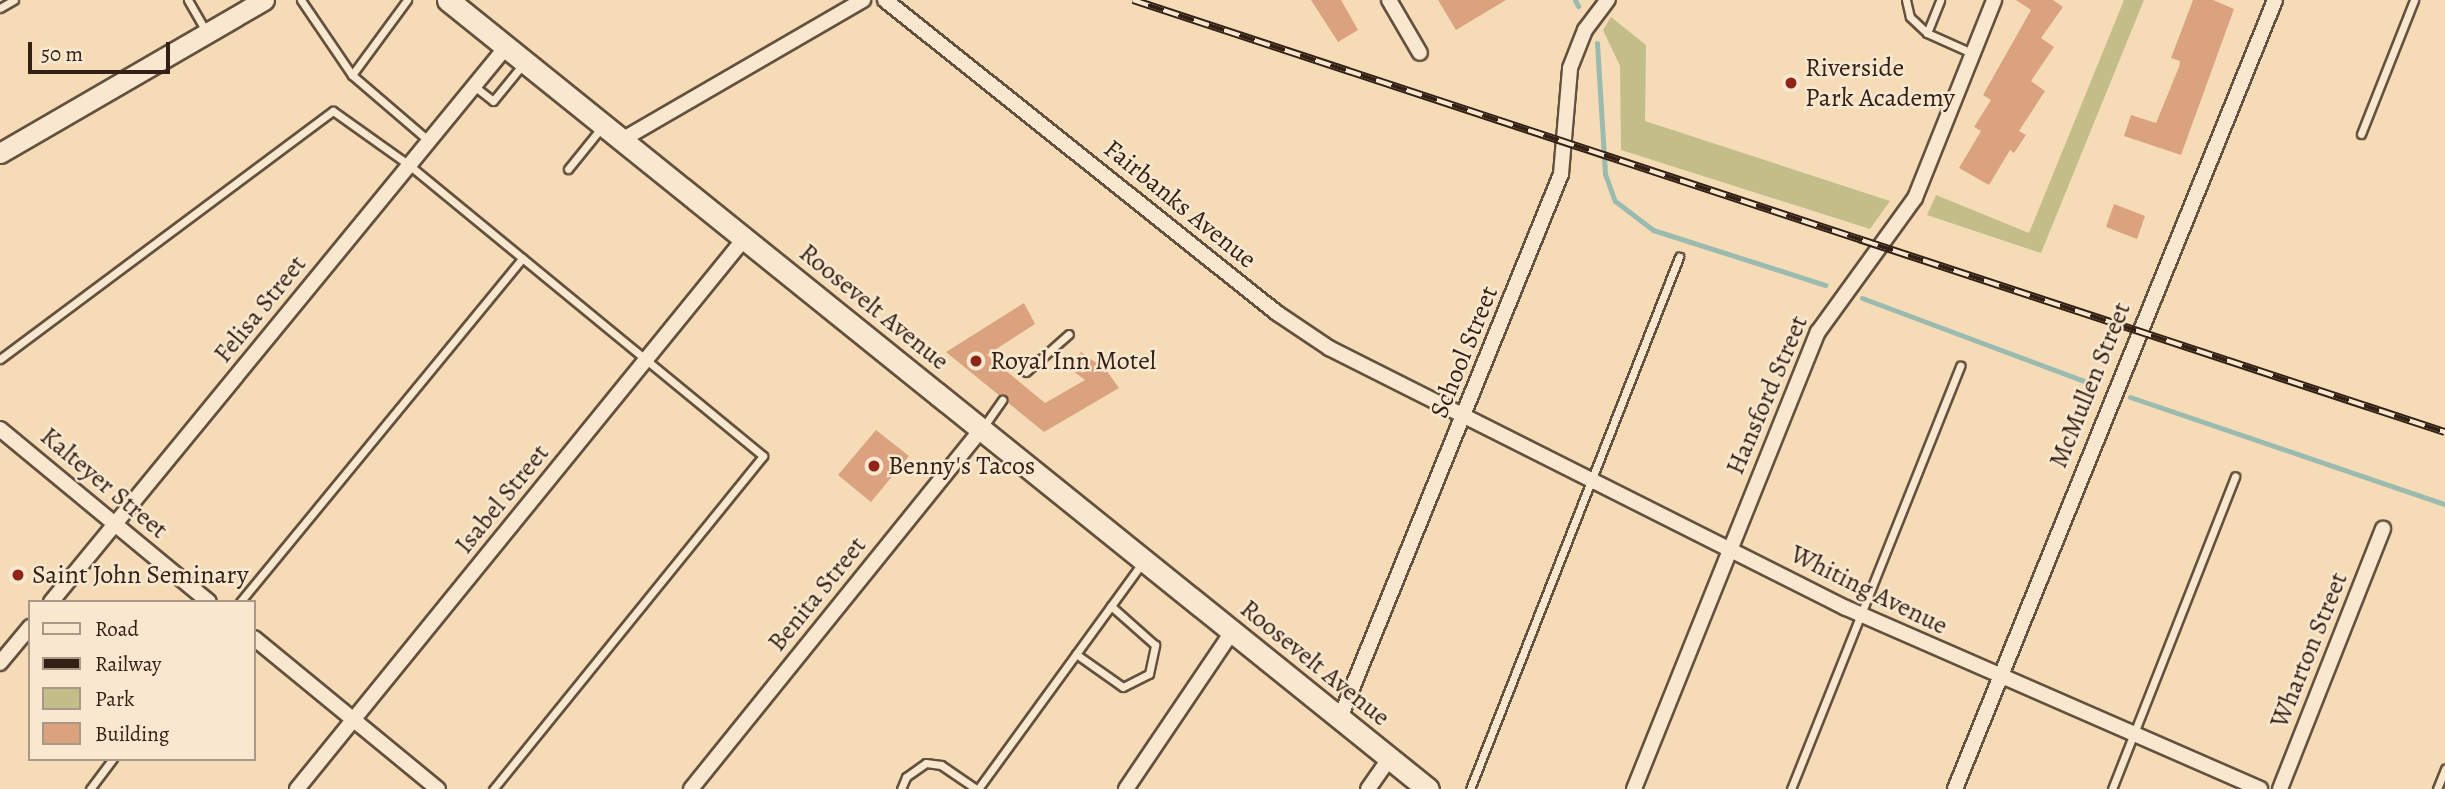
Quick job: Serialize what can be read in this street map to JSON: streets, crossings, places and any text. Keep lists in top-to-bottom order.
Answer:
{
  "streets": {
    "main road": ["Roosevelt Avenue"],
    "street": [
      "Fairbanks Avenue",
      "Felisa Street",
      "School Street",
      "McMullen Street",
      "Hansford Street",
      "Kalteyer Street",
      "Isabel Street",
      "Whiting Avenue",
      "Benita Street",
      "Wharton Street"
    ]
  },
  "crossings": [
    ["Fairbanks Avenue", "School Street"],
    ["Fairbanks Avenue", "Whiting Avenue"],
    ["Roosevelt Avenue", "Felisa Street"],
    ["Roosevelt Avenue", "School Street"],
    ["Roosevelt Avenue", "Isabel Street"],
    ["Roosevelt Avenue", "Benita Street"],
    ["Felisa Street", "Kalteyer Street"],
    ["School Street", "Whiting Avenue"],
    ["McMullen Street", "Whiting Avenue"],
    ["Hansford Street", "Whiting Avenue"]
  ],
  "places": [
    "Riverside Park Academy",
    "Royal Inn Motel",
    "Benny's Tacos",
    "Saint John Seminary"
  ],
  "legend": [
    "Road",
    "Railway",
    "Park",
    "Building"
  ],
  "scale_bar": "50 m"
}
